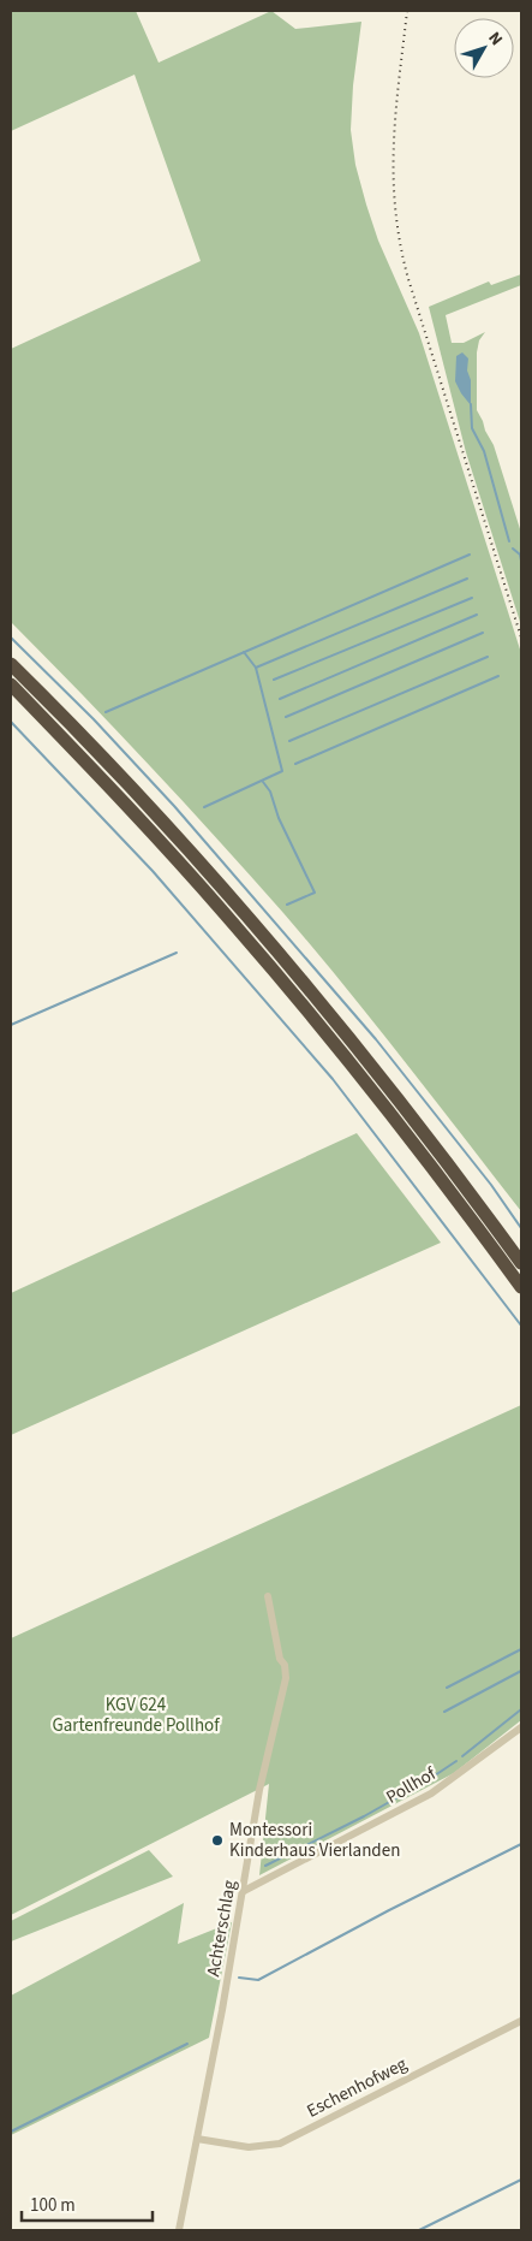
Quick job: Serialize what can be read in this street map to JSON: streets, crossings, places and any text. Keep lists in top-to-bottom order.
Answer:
{
  "streets": {
    "street": ["Pollhof", "Achterschlag", "Eschenhofweg"]
  },
  "crossings": [
    ["Pollhof", "Achterschlag"],
    ["Achterschlag", "Eschenhofweg"]
  ],
  "parks": ["KGV 624 Gartenfreunde Pollhof"],
  "places": ["Montessori Kinderhaus Vierlanden"],
  "scale_bar": "100 m",
  "north": "top right"
}
